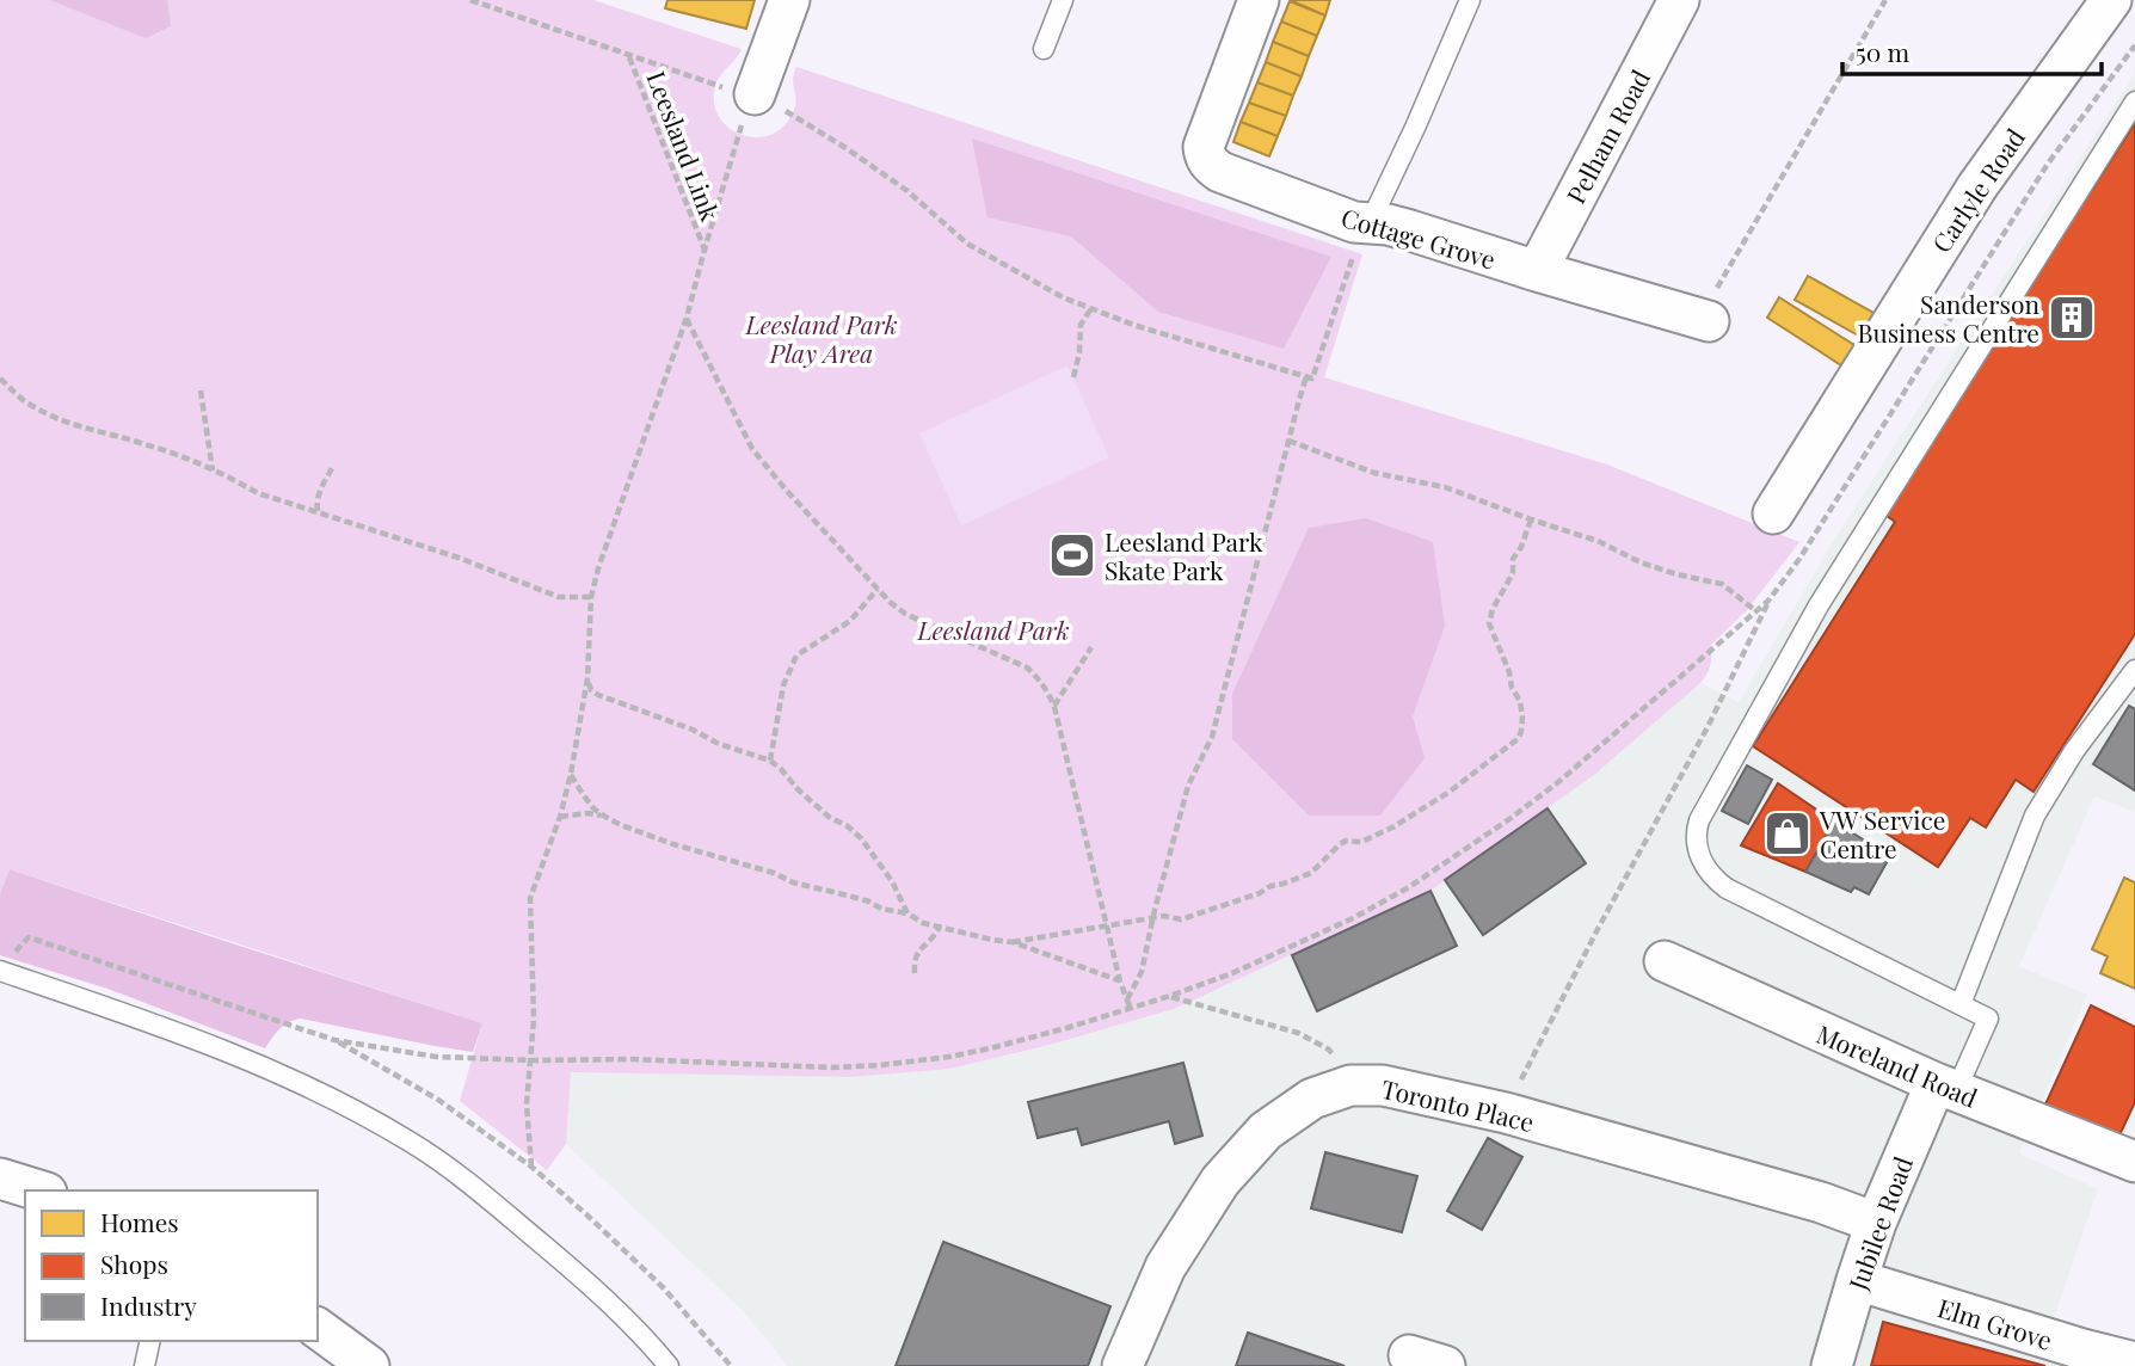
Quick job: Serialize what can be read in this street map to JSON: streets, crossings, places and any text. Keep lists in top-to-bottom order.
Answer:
{
  "streets": {
    "street": [
      "Pelham Road",
      "Carlyle Road",
      "Cottage Grove",
      "Moreland Road",
      "Toronto Place",
      "Jubilee Road",
      "Elm Grove"
    ],
    "path": ["Leesland Link"]
  },
  "crossings": [
    ["Pelham Road", "Cottage Grove"],
    ["Moreland Road", "Jubilee Road"],
    ["Toronto Place", "Jubilee Road"],
    ["Jubilee Road", "Elm Grove"]
  ],
  "parks": ["Leesland Park Play Area", "Leesland Park"],
  "places": {
    "building": ["Sanderson Business Centre"],
    "sports": ["Leesland Park Skate Park"],
    "shop": ["VW Service Centre"]
  },
  "legend": ["Homes", "Shops", "Industry"],
  "scale_bar": "50 m"
}
